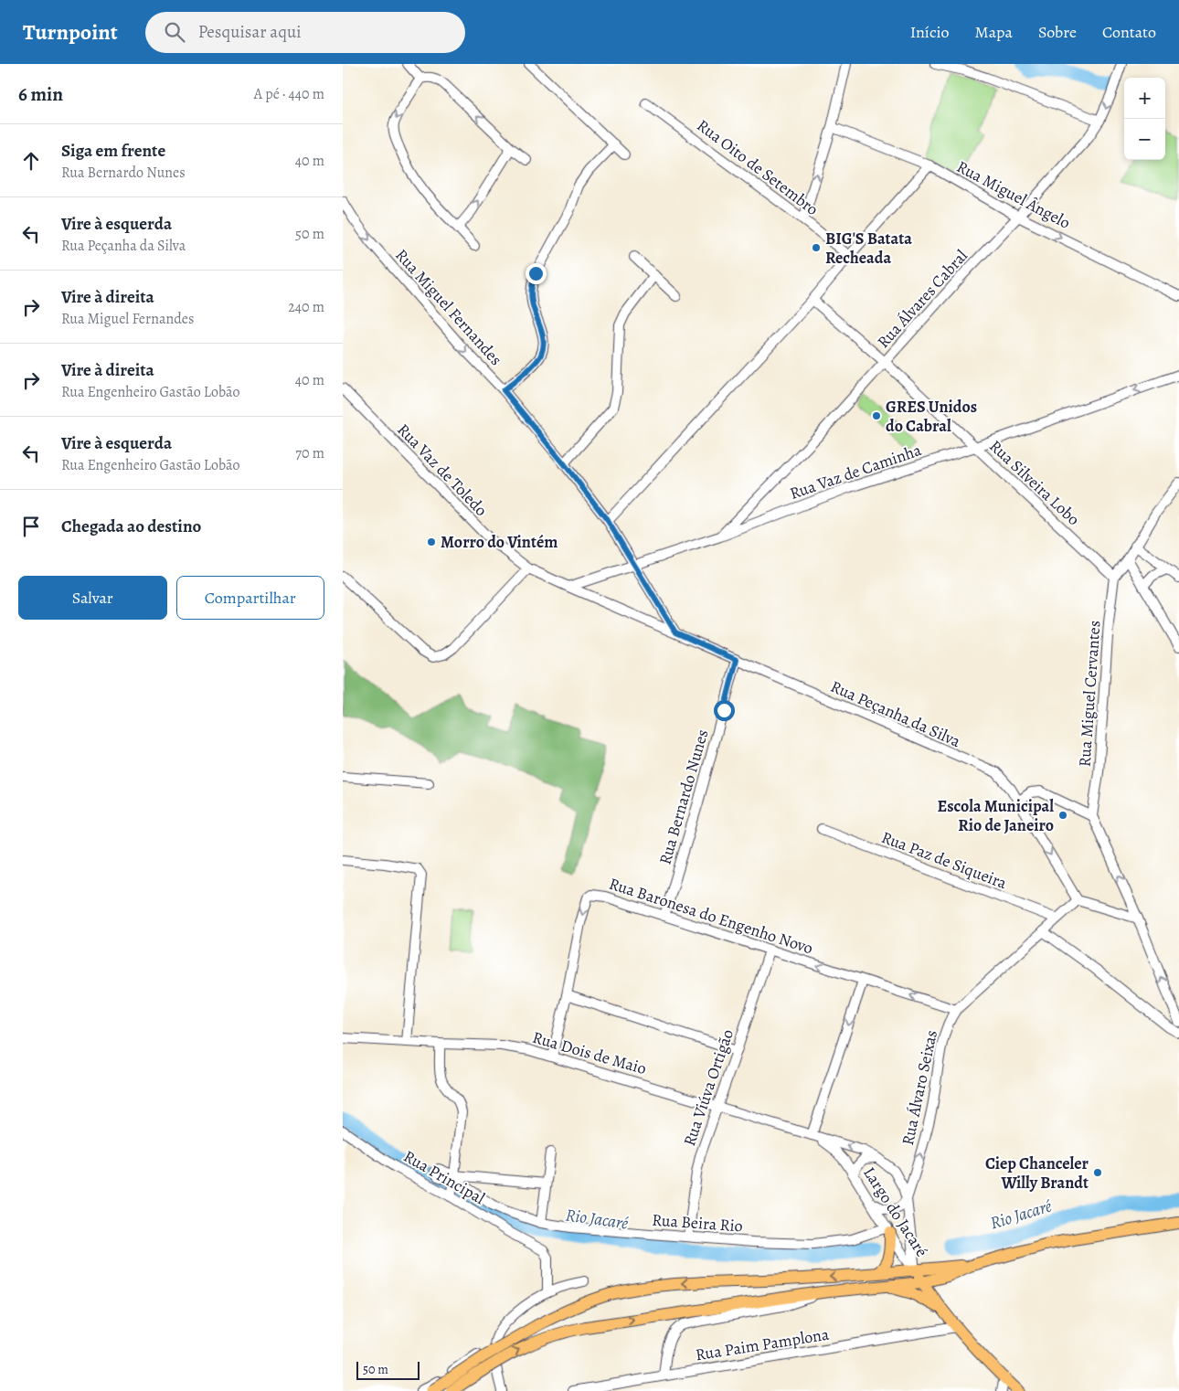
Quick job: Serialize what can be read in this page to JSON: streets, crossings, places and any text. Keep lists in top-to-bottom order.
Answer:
{
  "streets": {
    "street": [
      "Rua Oito de Setembro",
      "Rua Miguel Ângelo",
      "Rua Álvares Cabral",
      "Rua Miguel Fernandes",
      "Rua Vaz de Toledo",
      "Rua Vaz de Caminha",
      "Rua Silveira Lobo",
      "Rua Miguel Cervantes",
      "Rua Peçanha da Silva",
      "Rua Bernardo Nunes",
      "Rua Paz de Siqueira",
      "Rua Baronesa do Engenho Novo",
      "Rua Dois de Maio",
      "Rua Viúva Ortigão",
      "Rua Álvaro Seixas",
      "Rua Principal",
      "Largo do Jacaré",
      "Rua Beira Rio",
      "Rua Paim Pamplona"
    ]
  },
  "crossings": [
    ["Rua Miguel Ângelo", "Rua Álvares Cabral"],
    ["Rua Álvares Cabral", "Rua Vaz de Caminha"],
    ["Rua Álvares Cabral", "Rua Silveira Lobo"],
    ["Rua Miguel Fernandes", "Rua Vaz de Toledo"],
    ["Rua Miguel Fernandes", "Rua Vaz de Caminha"],
    ["Rua Miguel Fernandes", "Rua Peçanha da Silva"],
    ["Rua Vaz de Toledo", "Rua Vaz de Caminha"],
    ["Rua Vaz de Toledo", "Rua Peçanha da Silva"],
    ["Rua Vaz de Caminha", "Rua Silveira Lobo"],
    ["Rua Silveira Lobo", "Rua Miguel Cervantes"],
    ["Rua Peçanha da Silva", "Rua Bernardo Nunes"],
    ["Rua Peçanha da Silva", "Rua Álvaro Seixas"],
    ["Rua Bernardo Nunes", "Rua Baronesa do Engenho Novo"],
    ["Rua Paz de Siqueira", "Rua Álvaro Seixas"],
    ["Rua Baronesa do Engenho Novo", "Rua Dois de Maio"],
    ["Rua Baronesa do Engenho Novo", "Rua Viúva Ortigão"],
    ["Rua Baronesa do Engenho Novo", "Rua Álvaro Seixas"],
    ["Rua Dois de Maio", "Rua Viúva Ortigão"],
    ["Rua Dois de Maio", "Largo do Jacaré"],
    ["Rua Viúva Ortigão", "Rua Beira Rio"],
    ["Rua Álvaro Seixas", "Largo do Jacaré"],
    ["Largo do Jacaré", "Rua Beira Rio"]
  ],
  "one_way": ["Rua Miguel Ângelo", "Rua Miguel Fernandes", "Rua Álvaro Seixas"],
  "water": ["Rio Jacaré"],
  "places": [
    "BIG'S Batata Recheada",
    "GRES Unidos do Cabral",
    "Morro do Vintém",
    "Escola Municipal Rio de Janeiro",
    "Ciep Chanceler Willy Brandt"
  ],
  "scale_bar": "50 m",
  "page": {
    "header": "Turnpoint",
    "search": "Pesquisar aqui",
    "nav": [
      "Início",
      "Mapa",
      "Sobre",
      "Contato"
    ],
    "heading": ["6 min", "A pé · 440 m"],
    "map_buttons": ["+", "−"],
    "list": [
      ["Siga em frente", "Rua Bernardo Nunes", "40 m"],
      ["Vire à esquerda", "Rua Peçanha da Silva", "50 m"],
      ["Vire à direita", "Rua Miguel Fernandes", "240 m"],
      ["Vire à direita", "Rua Engenheiro Gastão Lobão", "40 m"],
      ["Vire à esquerda", "Rua Engenheiro Gastão Lobão", "70 m"],
      "Chegada ao destino"
    ],
    "buttons": ["Salvar", "Compartilhar"],
    "scale": "50 m"
  }
}
